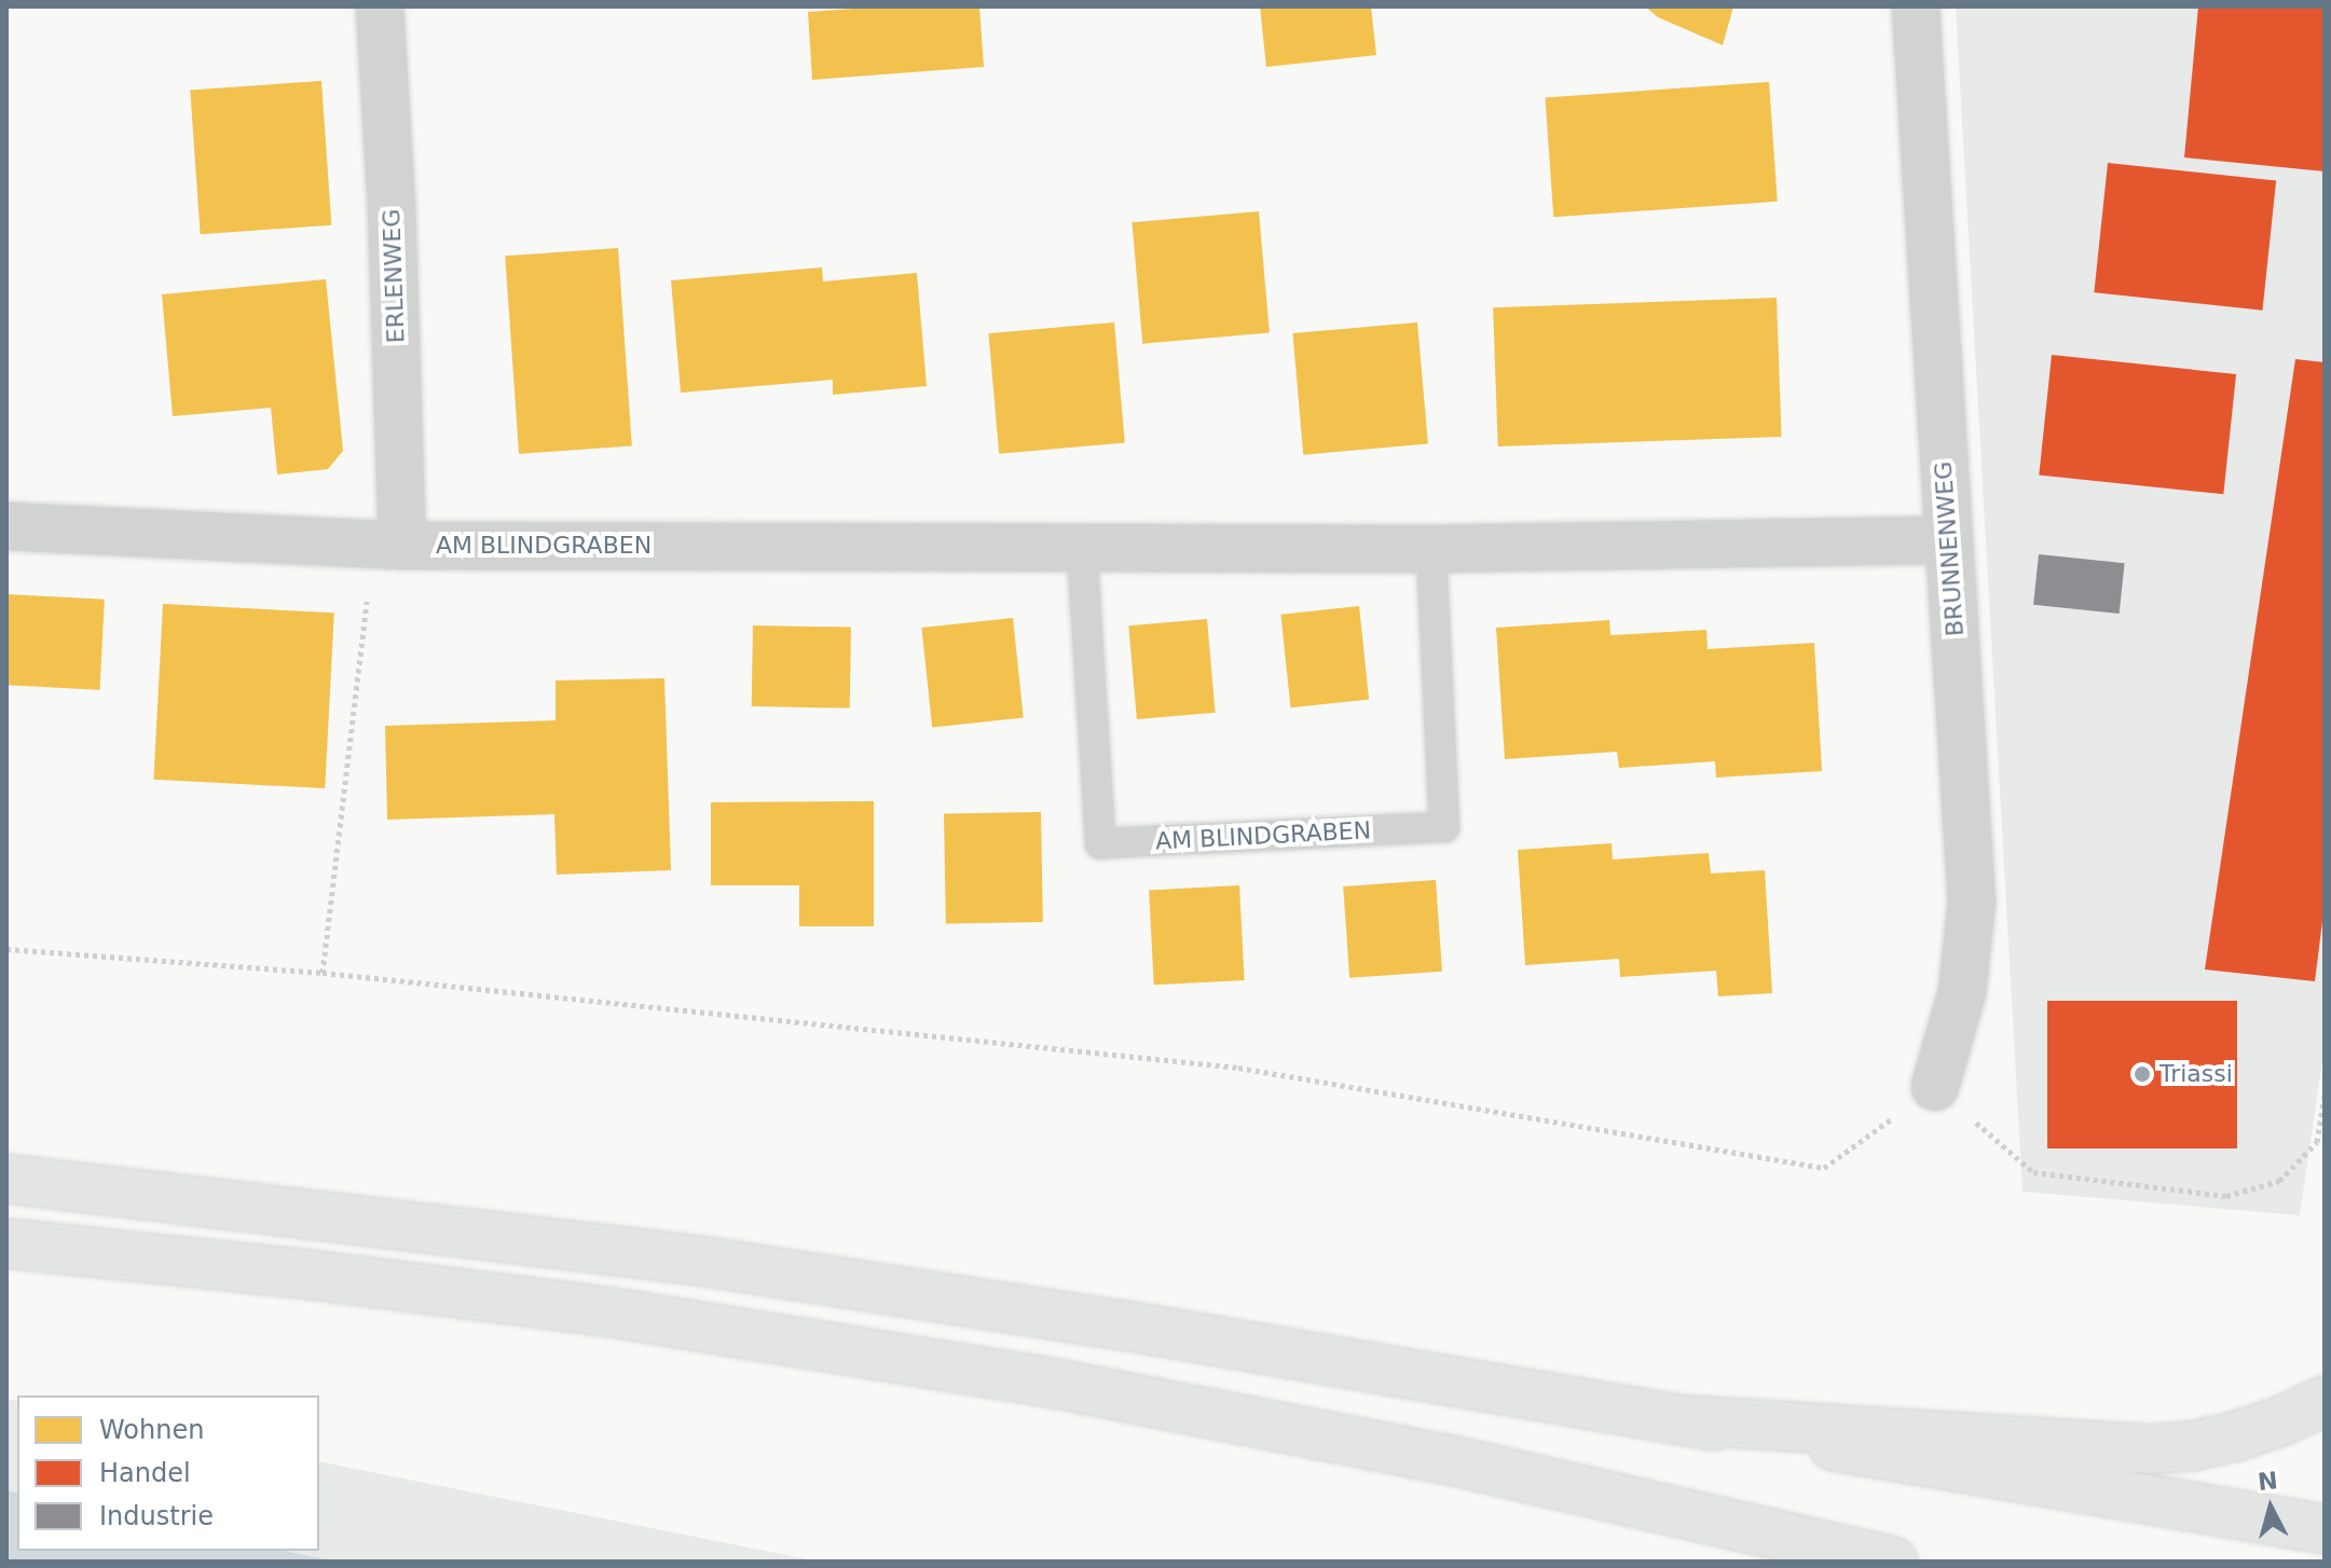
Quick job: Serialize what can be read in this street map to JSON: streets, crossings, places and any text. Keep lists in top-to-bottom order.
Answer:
{
  "streets": {
    "street": ["ERLENWEG", "AM BLINDGRABEN", "BRUNNENWEG"]
  },
  "crossings": [
    ["ERLENWEG", "AM BLINDGRABEN"],
    ["AM BLINDGRABEN", "BRUNNENWEG"]
  ],
  "places": ["Triassi"],
  "legend": ["Wohnen", "Handel", "Industrie"],
  "north": "top"
}
